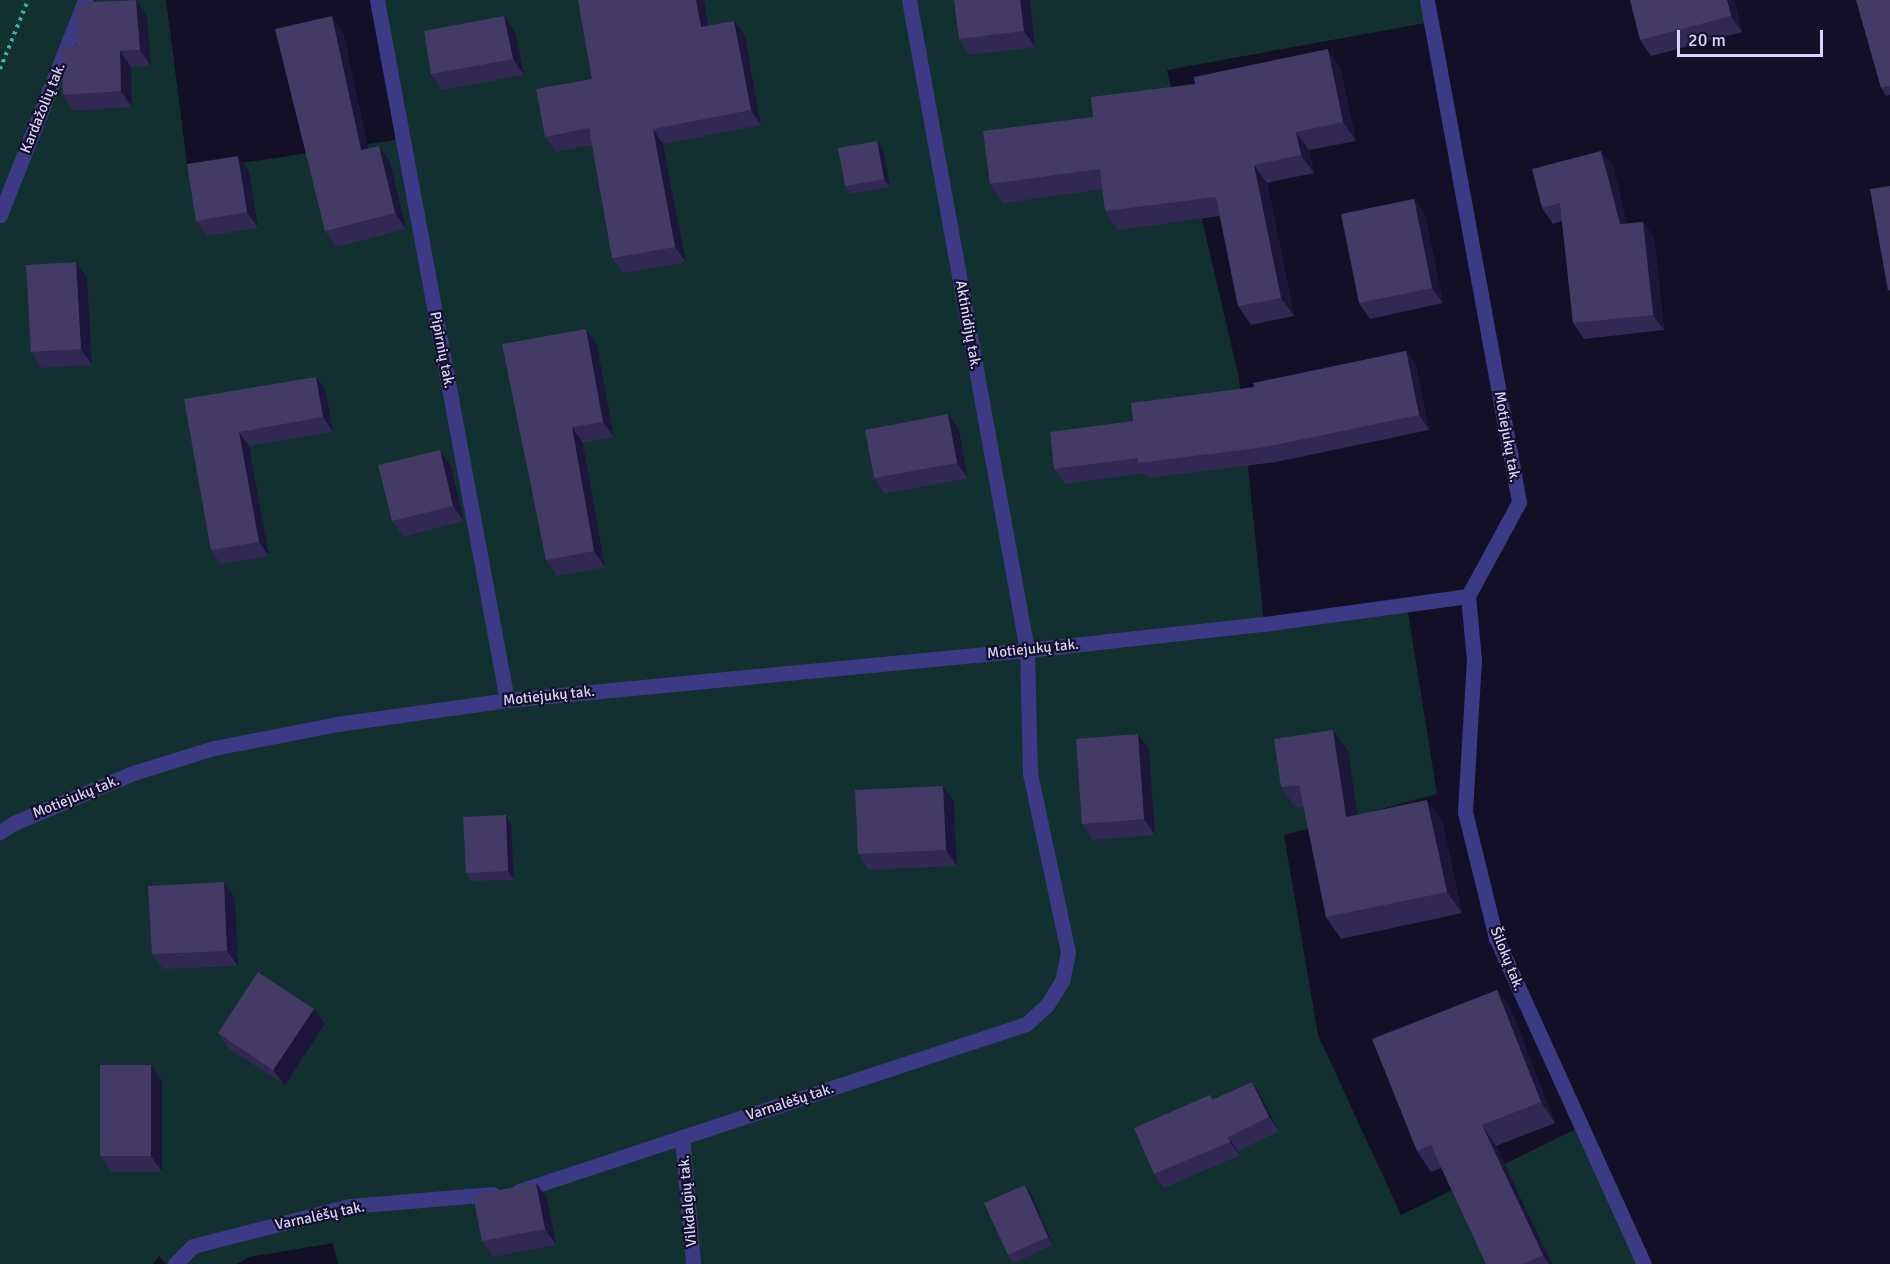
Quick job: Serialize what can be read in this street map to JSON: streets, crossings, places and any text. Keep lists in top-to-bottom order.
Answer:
{
  "streets": {
    "street": [
      "Kardažolių tak.",
      "Aktinidijų tak.",
      "Pipirnių tak.",
      "Motiejukų tak.",
      "Šilokų tak.",
      "Varnalėšų tak.",
      "Vilkdalgių tak."
    ]
  },
  "crossings": [
    ["Aktinidijų tak.", "Motiejukų tak."],
    ["Aktinidijų tak.", "Varnalėšų tak."],
    ["Pipirnių tak.", "Motiejukų tak."],
    ["Motiejukų tak.", "Šilokų tak."],
    ["Motiejukų tak.", "Varnalėšų tak."],
    ["Varnalėšų tak.", "Vilkdalgių tak."]
  ],
  "scale_bar": "20 m"
}
